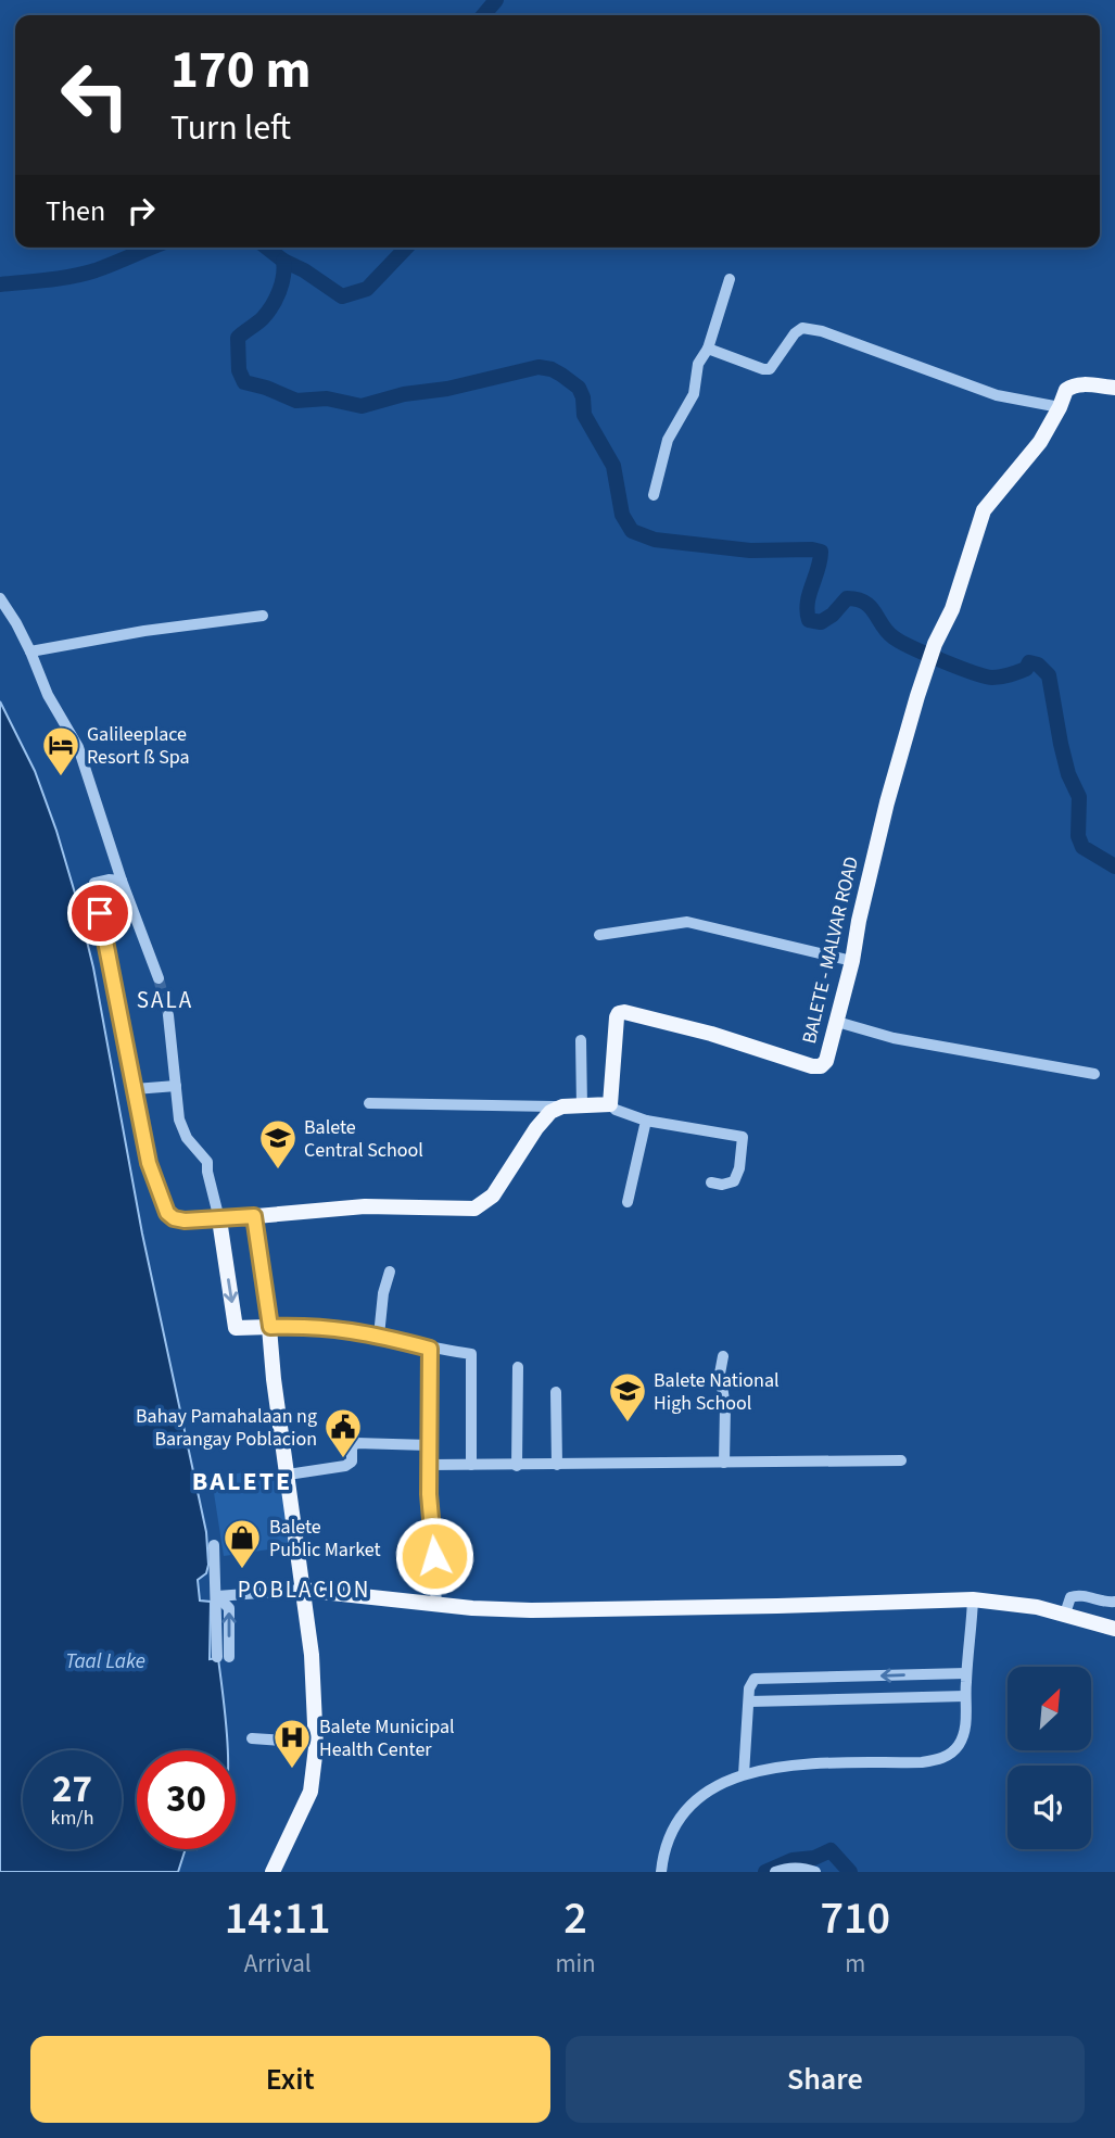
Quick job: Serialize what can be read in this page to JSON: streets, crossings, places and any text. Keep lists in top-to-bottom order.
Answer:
{
  "streets": {
    "main road": ["BALETE - MALVAR ROAD"]
  },
  "districts": ["SALA", "BALETE", "POBLACION"],
  "water": ["Taal Lake"],
  "places": {
    "hotel": ["Galileeplace Resort ß Spa"],
    "school or university": ["Balete Central School", "Balete National High School"],
    "public building": ["Bahay Pamahalaan ng Barangay Poblacion"],
    "shop": ["Balete Public Market"],
    "hospital": ["Balete Municipal Health Center"]
  },
  "north": "top right",
  "page": {
    "turn": ["170 m", "Turn left"],
    "then": "Then",
    "speed": "27 km/h",
    "limit": "30",
    "eta": [
      "14:11",
      "Arrival",
      "2",
      "min",
      "710",
      "m"
    ],
    "buttons": ["Exit", "Share"]
  }
}
